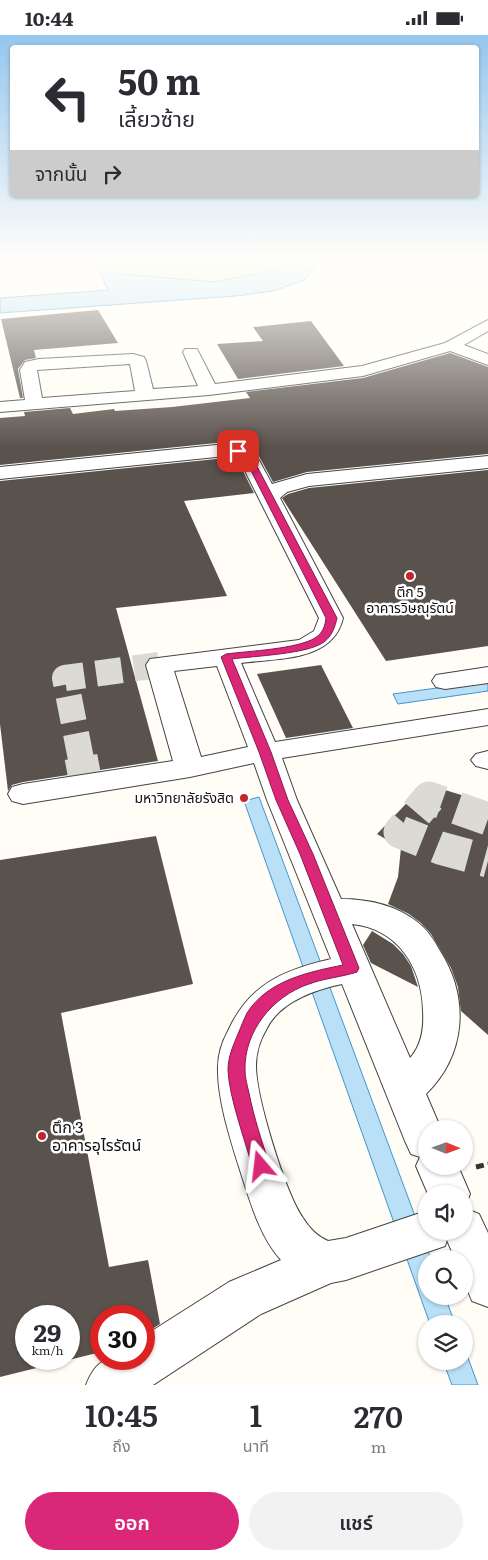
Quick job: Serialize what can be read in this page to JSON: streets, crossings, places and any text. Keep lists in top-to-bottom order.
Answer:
{
  "places": ["ตึก 5 อาคารวิษณุรัตน์", "มหาวิทยาลัยรังสิต", "ตึก 3 อาคารอุไรรัตน์"],
  "north": "right",
  "page": {
    "status": "10:44",
    "turn": ["50 m", "เลี้ยวซ้าย"],
    "then": "จากนั้น",
    "speed": "29 km/h",
    "limit": "30",
    "eta": [
      "10:45",
      "ถึง",
      "1",
      "นาที",
      "270",
      "m"
    ],
    "buttons": ["ออก", "แชร์"]
  }
}
